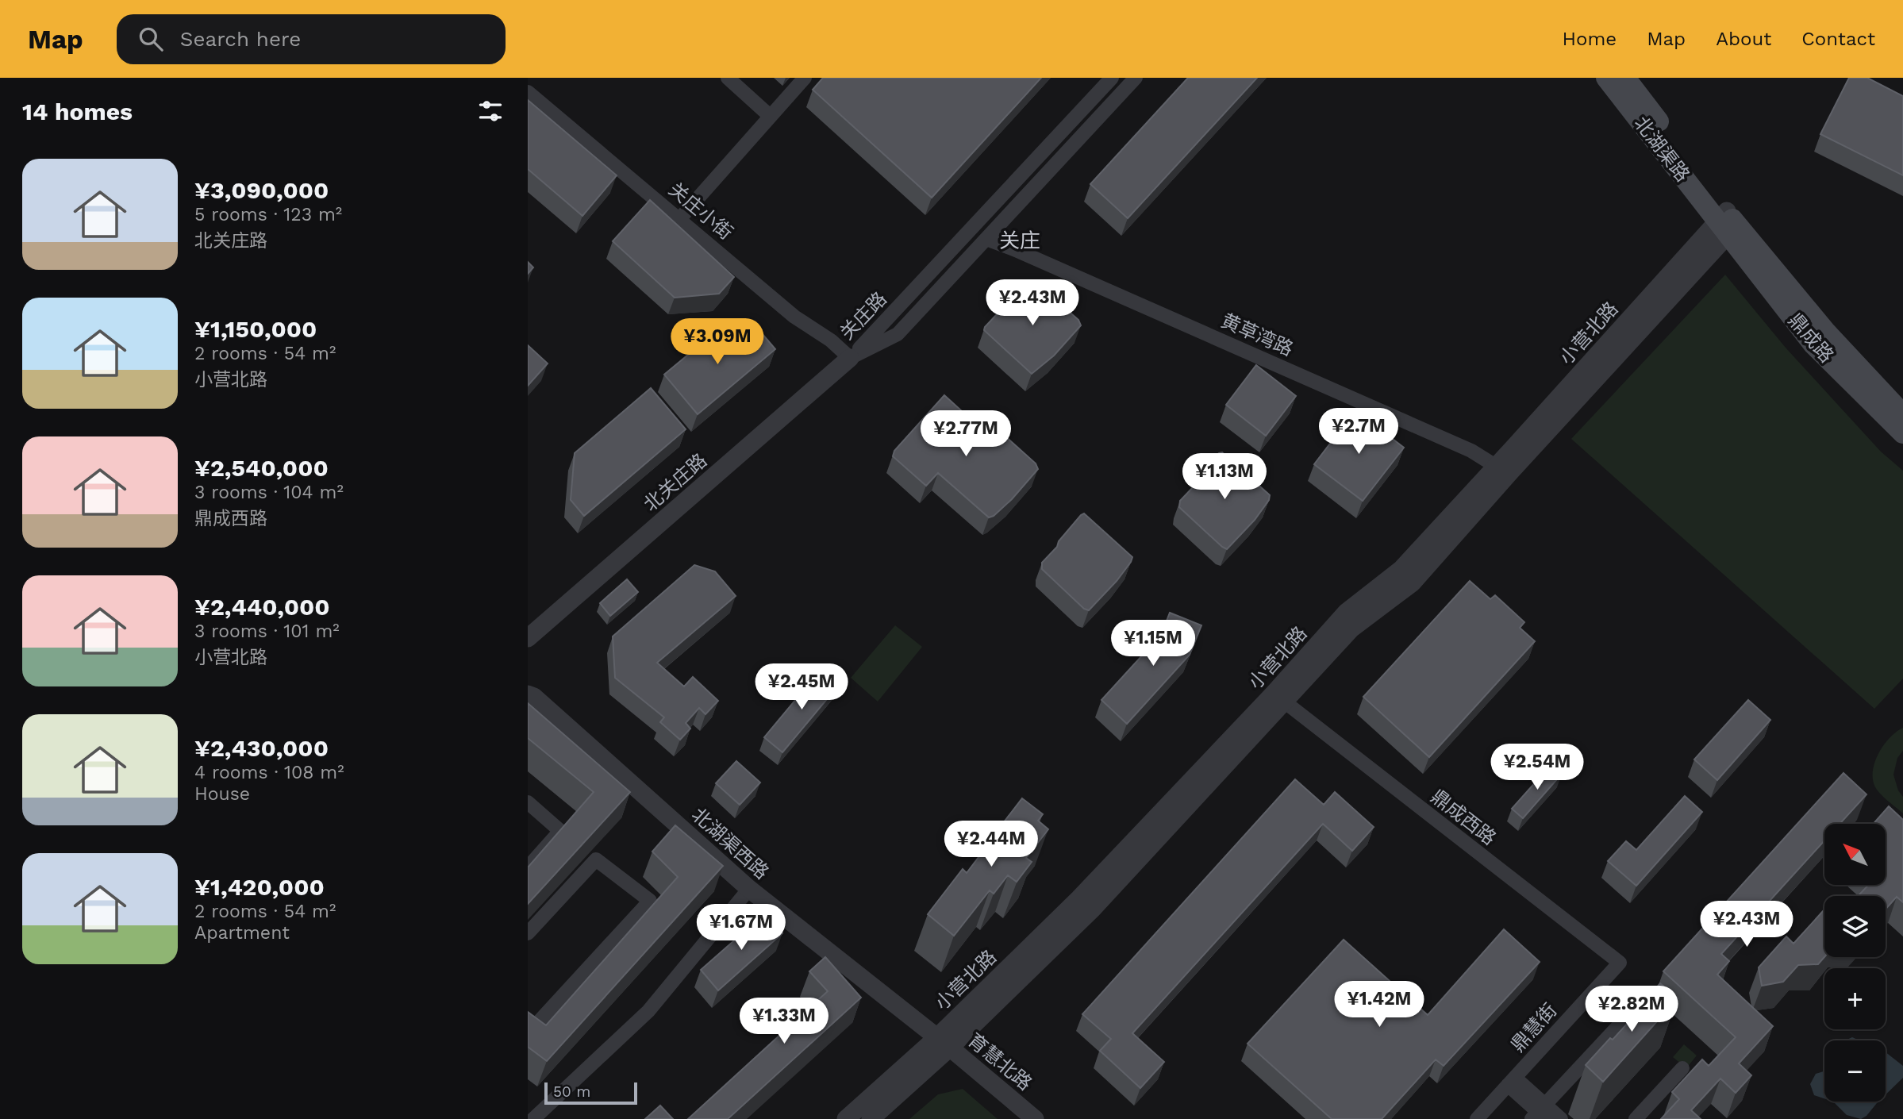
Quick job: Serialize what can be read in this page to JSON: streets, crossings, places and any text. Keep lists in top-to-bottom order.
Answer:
{
  "streets": {
    "main road": ["北湖渠路", "鼎成路"],
    "street": [
      "关庄小街",
      "关庄路",
      "小营北路",
      "黄草湾路",
      "北关庄路",
      "鼎成西路",
      "北湖渠西路",
      "鼎慧街",
      "育慧北路"
    ]
  },
  "crossings": [
    ["北湖渠路", "小营北路"],
    ["北湖渠路", "鼎成路"],
    ["关庄小街", "关庄路"],
    ["关庄小街", "北关庄路"],
    ["关庄路", "黄草湾路"],
    ["关庄路", "北关庄路"],
    ["小营北路", "黄草湾路"],
    ["小营北路", "鼎成路"],
    ["小营北路", "鼎成西路"],
    ["小营北路", "北湖渠西路"],
    ["小营北路", "育慧北路"],
    ["鼎成西路", "鼎慧街"],
    ["北湖渠西路", "育慧北路"]
  ],
  "districts": ["关庄"],
  "scale_bar": "50 m",
  "north": "top left",
  "page": {
    "header": "Map",
    "search": "Search here",
    "nav": [
      "Home",
      "Map",
      "About",
      "Contact"
    ],
    "heading": "14 homes",
    "list": [
      {
        "name": "¥3,090,000",
        "note": "5 rooms · 123 m² · 北关庄路"
      },
      {
        "name": "¥1,150,000",
        "note": "2 rooms · 54 m² · 小营北路"
      },
      {
        "name": "¥2,540,000",
        "note": "3 rooms · 104 m² · 鼎成西路"
      },
      {
        "name": "¥2,440,000",
        "note": "3 rooms · 101 m² · 小营北路"
      },
      {
        "name": "¥2,430,000",
        "note": "4 rooms · 108 m² · House"
      },
      {
        "name": "¥1,420,000",
        "note": "2 rooms · 54 m² · Apartment"
      }
    ],
    "price": [
      "¥2.43M",
      "¥3.09M",
      "¥2.7M",
      "¥2.77M",
      "¥1.13M",
      "¥1.15M",
      "¥2.45M",
      "¥2.54M",
      "¥2.44M",
      "¥2.43M",
      "¥1.67M",
      "¥1.42M",
      "¥2.82M",
      "¥1.33M"
    ],
    "map_buttons": ["+", "−"],
    "scale": "50 m"
  }
}
